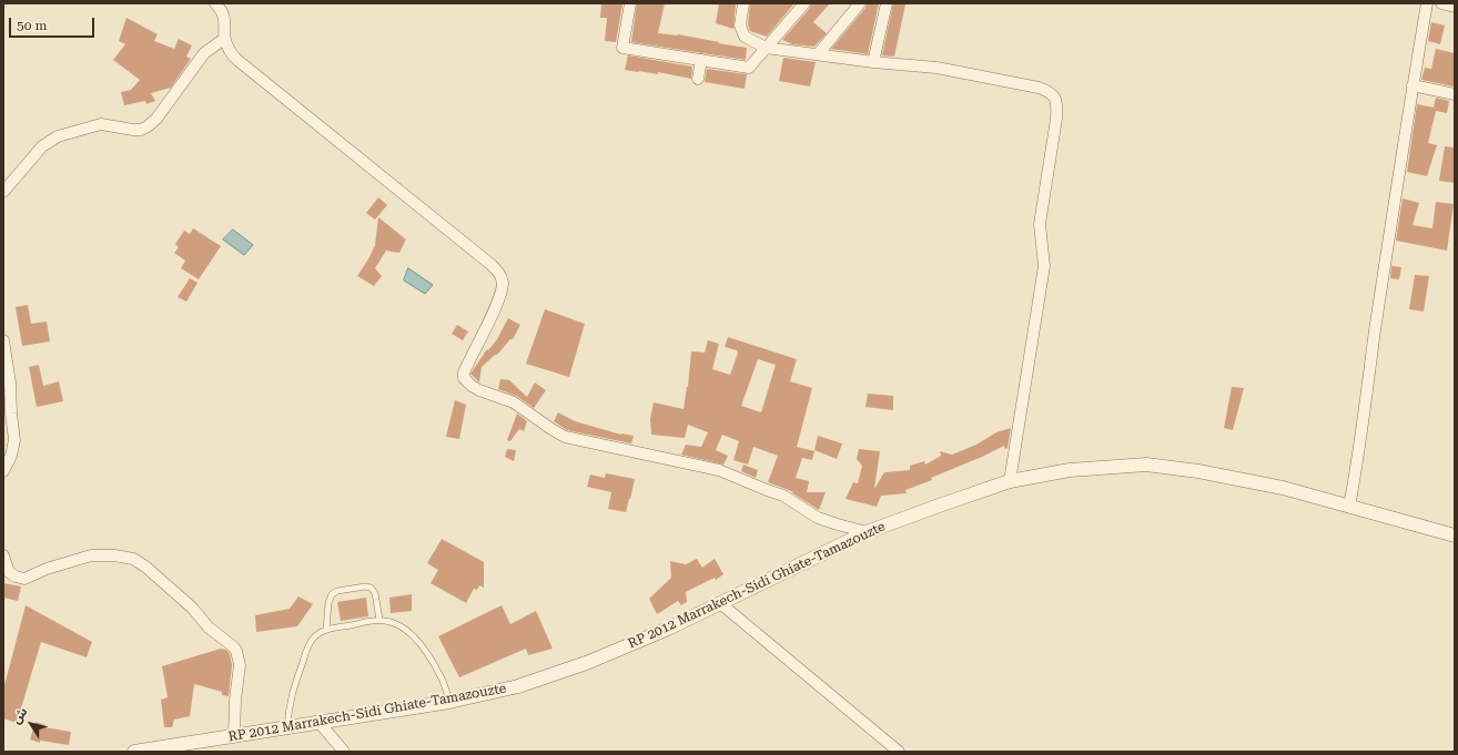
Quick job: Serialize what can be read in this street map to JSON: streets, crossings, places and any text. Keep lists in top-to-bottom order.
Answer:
{
  "streets": {
    "street": ["RP 2012 Marrakech-Sidi Ghiate-Tamazouzte"]
  },
  "scale_bar": "50 m",
  "north": "top left"
}
